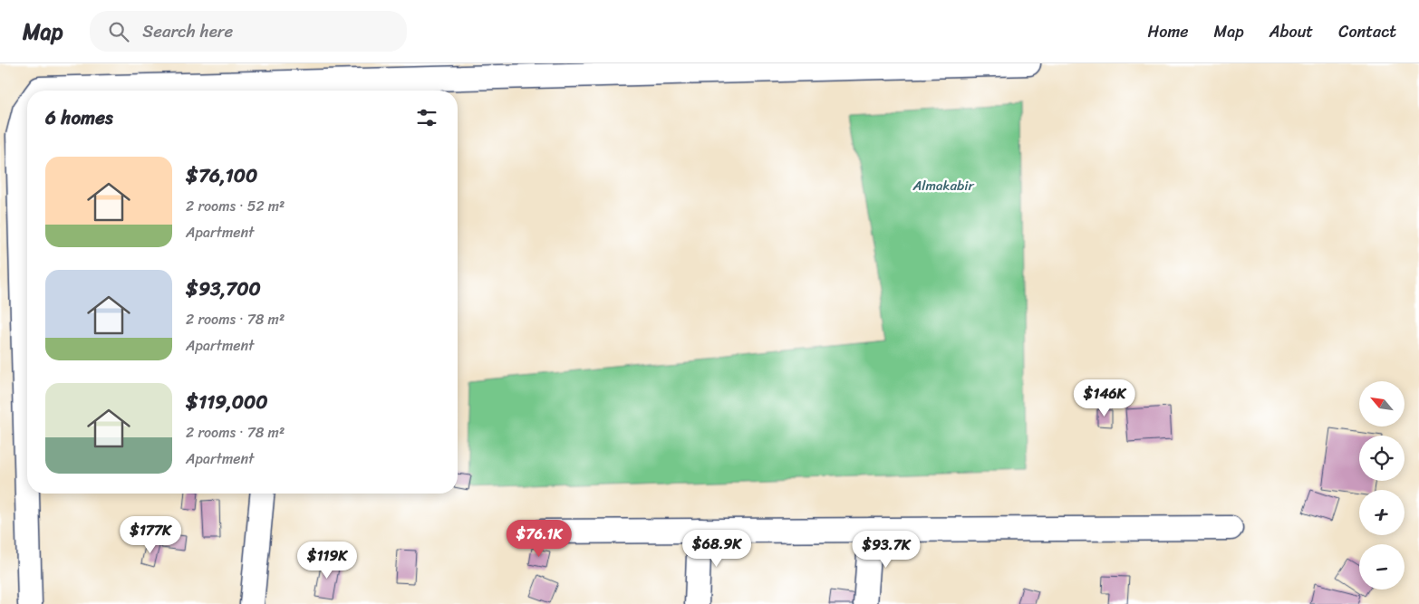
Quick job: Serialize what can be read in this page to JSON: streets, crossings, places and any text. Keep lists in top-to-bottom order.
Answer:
{
  "parks": ["Almakabir"],
  "north": "top left",
  "page": {
    "header": "Map",
    "search": "Search here",
    "nav": [
      "Home",
      "Map",
      "About",
      "Contact"
    ],
    "heading": "6 homes",
    "list": [
      {
        "name": "$76,100",
        "note": "2 rooms · 52 m² · Apartment"
      },
      {
        "name": "$93,700",
        "note": "2 rooms · 78 m² · Apartment"
      },
      {
        "name": "$119,000",
        "note": "2 rooms · 78 m² · Apartment"
      }
    ],
    "price": [
      "$146K",
      "$177K",
      "$76.1K",
      "$68.9K",
      "$93.7K",
      "$119K"
    ],
    "map_buttons": ["+", "−"]
  }
}
